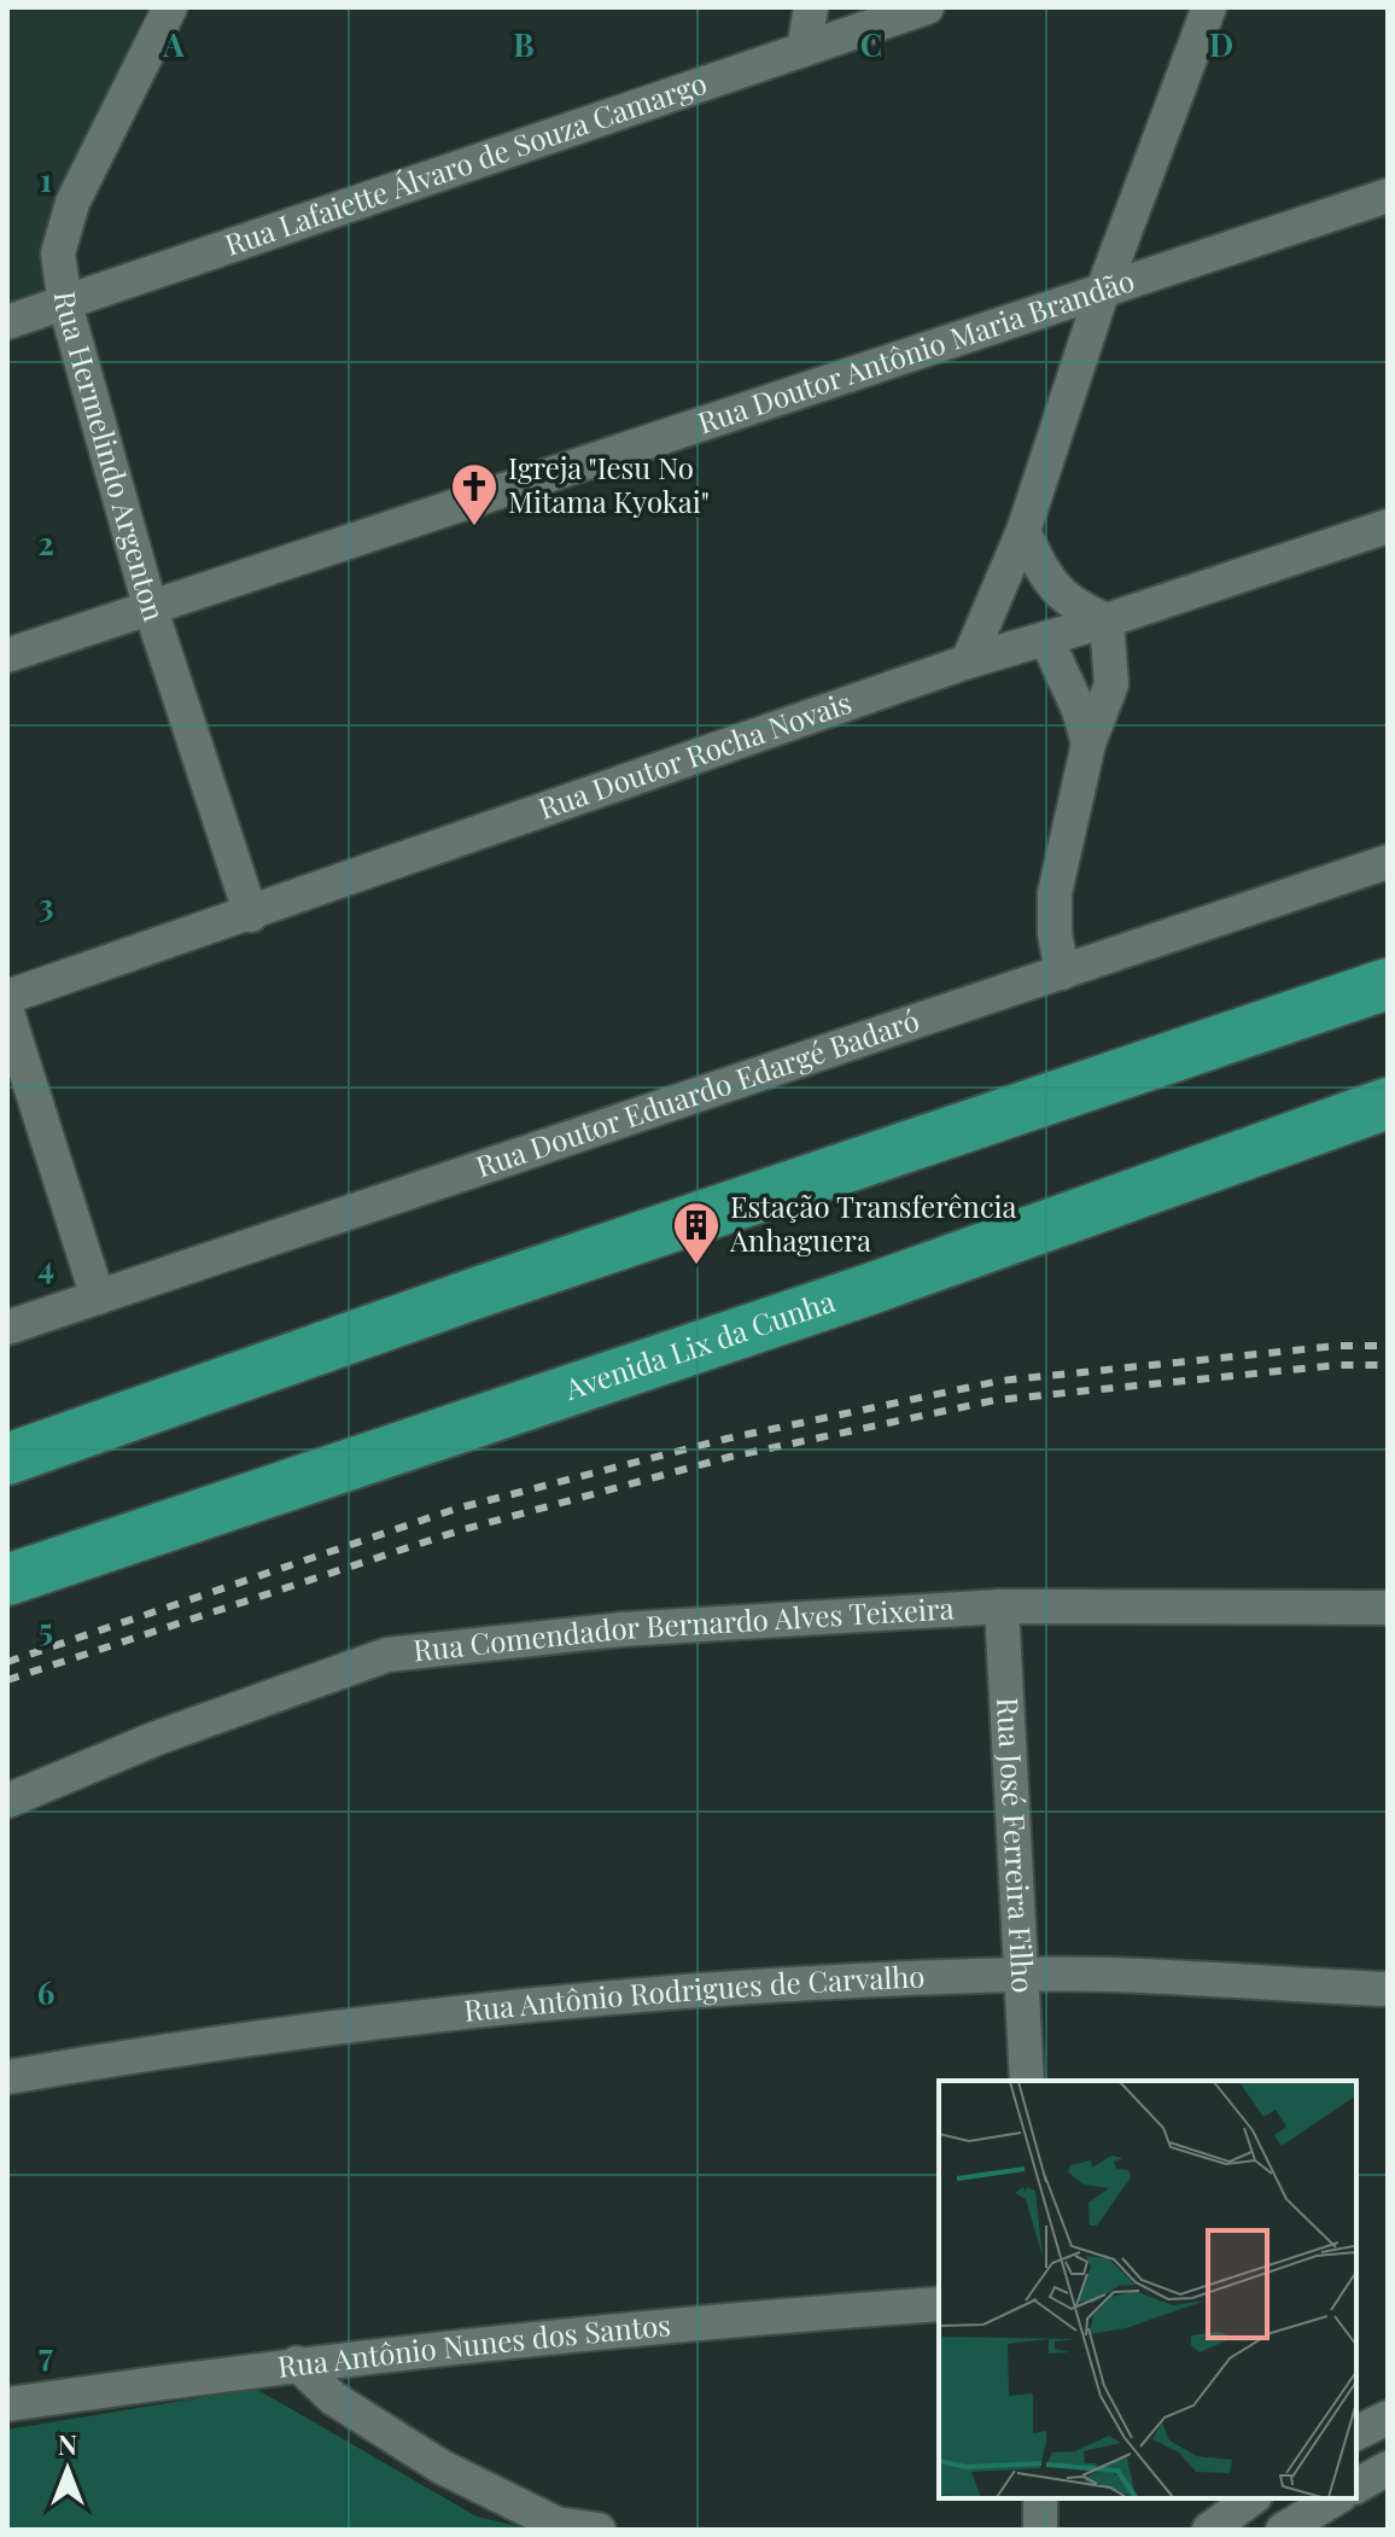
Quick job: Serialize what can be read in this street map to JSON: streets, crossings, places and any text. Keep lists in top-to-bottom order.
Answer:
{
  "streets": {
    "highway": ["Avenida Lix da Cunha"],
    "street": [
      "Rua Lafaiette Álvaro de Souza Camargo",
      "Rua Doutor Antônio Maria Brandão",
      "Rua Hermelindo Argenton",
      "Rua Doutor Rocha Novais",
      "Rua Doutor Eduardo Edargé Badaró",
      "Rua Comendador Bernardo Alves Teixeira",
      "Rua José Ferreira Filho",
      "Rua Antônio Rodrigues de Carvalho",
      "Rua Antônio Nunes dos Santos"
    ]
  },
  "crossings": [
    ["Rua Lafaiette Álvaro de Souza Camargo", "Rua Hermelindo Argenton"],
    ["Rua Doutor Antônio Maria Brandão", "Rua Hermelindo Argenton"],
    ["Rua Hermelindo Argenton", "Rua Doutor Rocha Novais"],
    ["Rua Comendador Bernardo Alves Teixeira", "Rua José Ferreira Filho"],
    ["Rua José Ferreira Filho", "Rua Antônio Rodrigues de Carvalho"]
  ],
  "places": {
    "church": ["Igreja \"Iesu No Mitama Kyokai\""],
    "building": ["Estação Transferência Anhaguera"]
  },
  "north": "top",
  "grid": {
    "columns": [
      "A",
      "B",
      "C",
      "D"
    ],
    "rows": [
      "1",
      "2",
      "3",
      "4",
      "5",
      "6",
      "7"
    ]
  }
}
